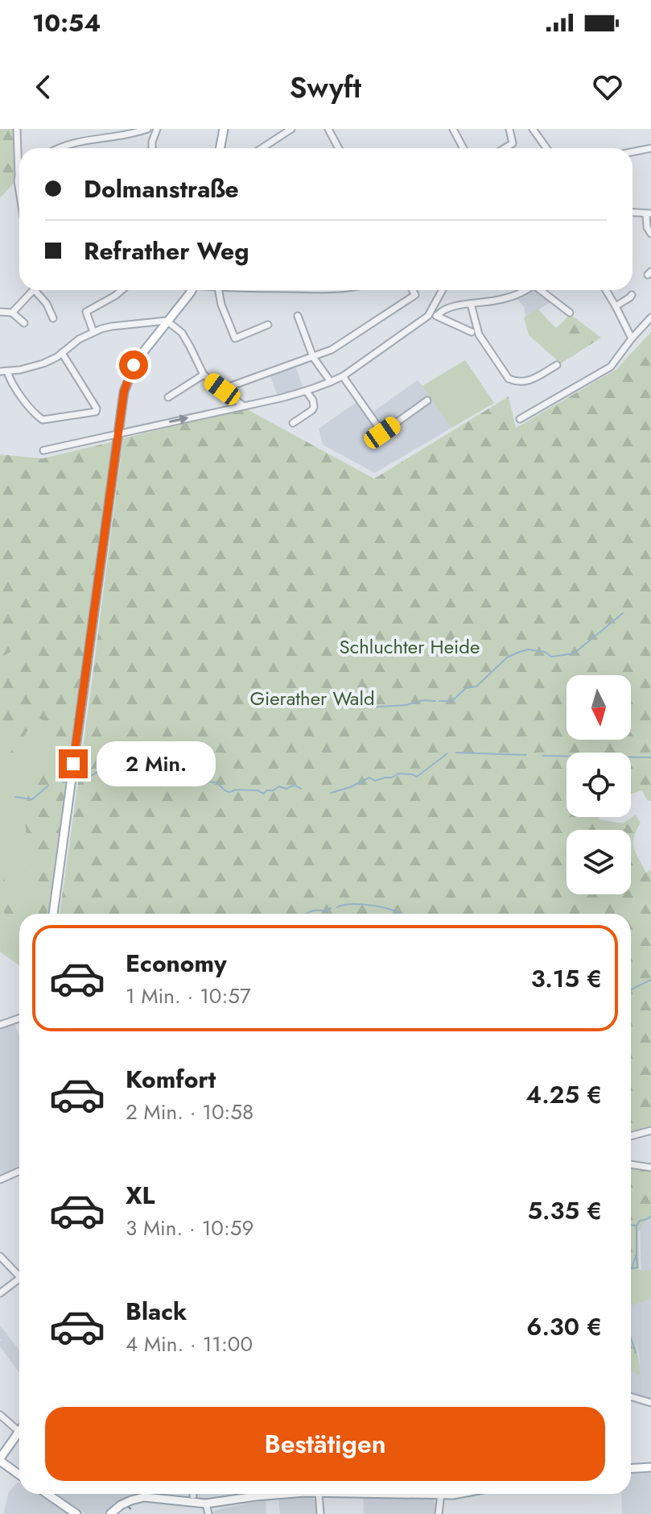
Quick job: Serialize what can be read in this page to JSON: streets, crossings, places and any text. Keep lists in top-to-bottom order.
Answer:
{
  "parks": ["Schluchter Heide", "Gierather Wald"],
  "north": "bottom",
  "page": {
    "status": "10:54",
    "header": "Swyft",
    "banner": ["Dolmanstraße", "Refrather Weg"],
    "bubble": "2 Min.",
    "list": [
      {
        "name": "Economy",
        "note": "1 Min. · 10:57",
        "value": "3.15 €"
      },
      {
        "name": "Komfort",
        "note": "2 Min. · 10:58",
        "value": "4.25 €"
      },
      {
        "name": "XL",
        "note": "3 Min. · 10:59",
        "value": "5.35 €"
      },
      {
        "name": "Black",
        "note": "4 Min. · 11:00",
        "value": "6.30 €"
      }
    ],
    "buttons": "Bestätigen"
  }
}
